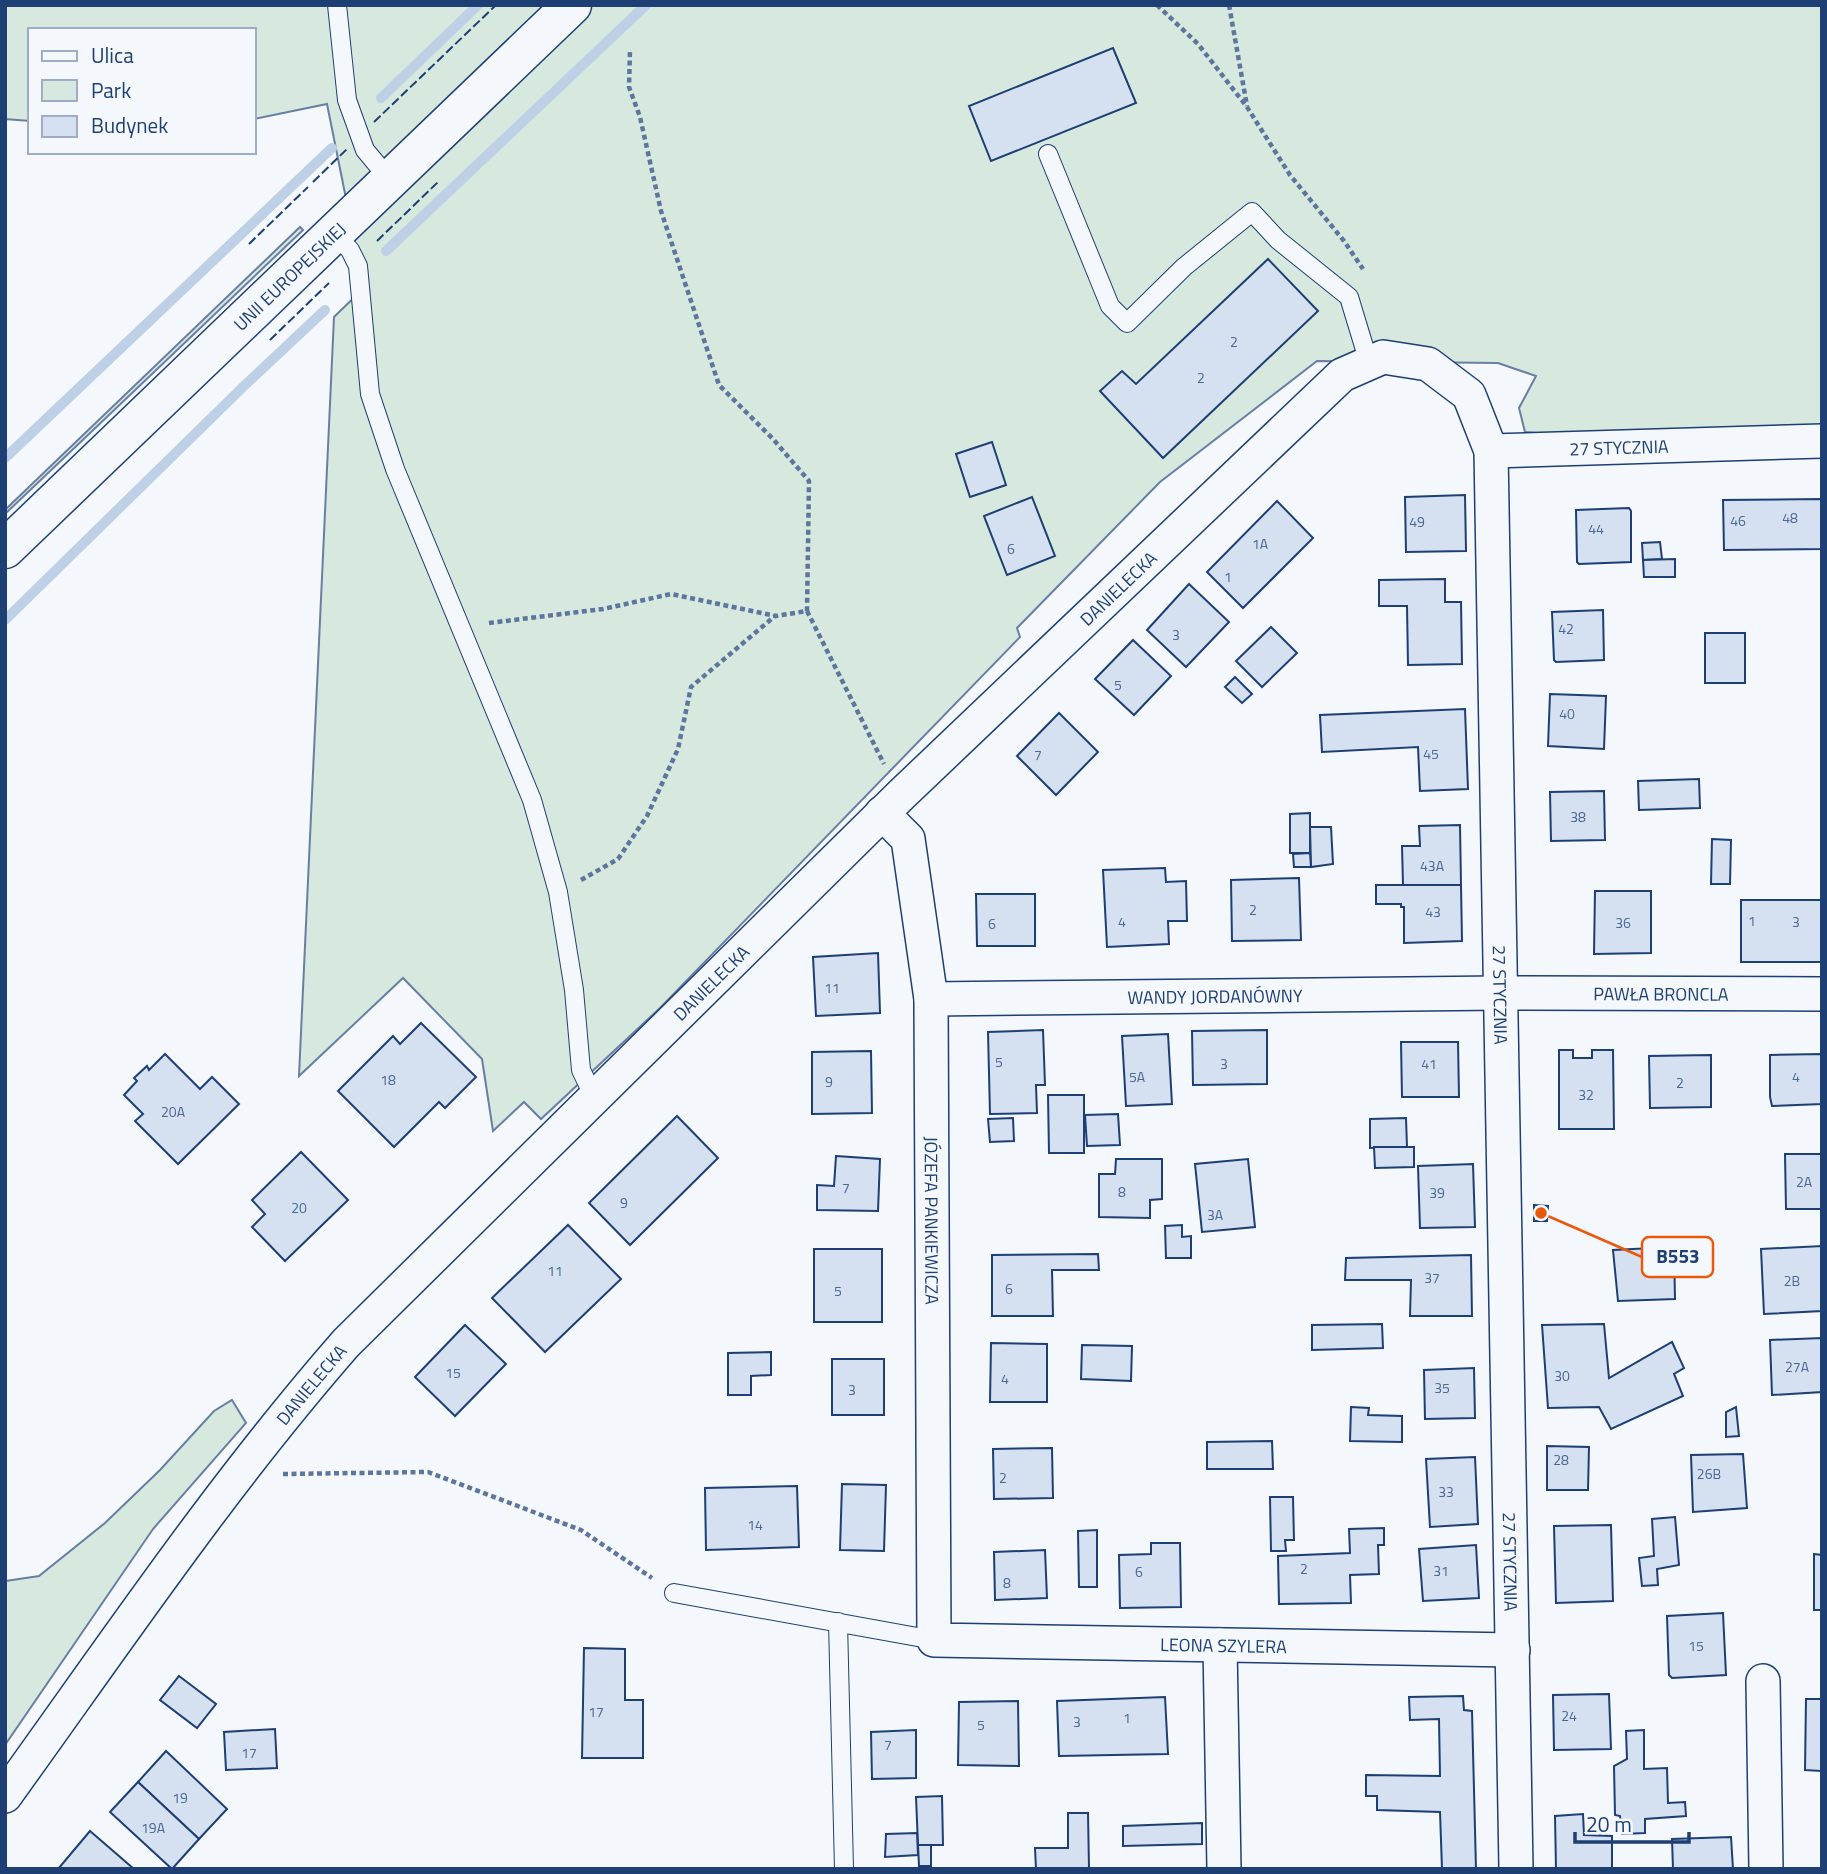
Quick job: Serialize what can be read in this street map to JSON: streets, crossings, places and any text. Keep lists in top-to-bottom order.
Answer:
{
  "streets": {
    "street": [
      "UNII EUROPEJSKIEJ",
      "27 STYCZNIA",
      "DANIELECKA",
      "PAWŁA BRONCLA",
      "WANDY JORDANÓWNY",
      "JÓZEFA PANKIEWICZA",
      "LEONA SZYLERA"
    ]
  },
  "crossings": [
    ["27 STYCZNIA", "DANIELECKA"],
    ["27 STYCZNIA", "PAWŁA BRONCLA"],
    ["27 STYCZNIA", "WANDY JORDANÓWNY"],
    ["27 STYCZNIA", "LEONA SZYLERA"],
    ["DANIELECKA", "JÓZEFA PANKIEWICZA"],
    ["PAWŁA BRONCLA", "WANDY JORDANÓWNY"],
    ["WANDY JORDANÓWNY", "JÓZEFA PANKIEWICZA"],
    ["JÓZEFA PANKIEWICZA", "LEONA SZYLERA"]
  ],
  "places": ["B553"],
  "house_numbers": [
    "2",
    "2",
    "48",
    "46",
    "49",
    "44",
    "1A",
    "6",
    "1",
    "42",
    "3",
    "5",
    "40",
    "45",
    "7",
    "38",
    "43A",
    "2",
    "43",
    "1",
    "4",
    "3",
    "36",
    "6",
    "11",
    "5",
    "3",
    "41",
    "5A",
    "4",
    "18",
    "9",
    "2",
    "32",
    "20A",
    "2A",
    "7",
    "8",
    "39",
    "9",
    "20",
    "3A",
    "11",
    "37",
    "2B",
    "6",
    "5",
    "27A",
    "15",
    "30",
    "4",
    "35",
    "3",
    "28",
    "26B",
    "2",
    "33",
    "14",
    "2",
    "31",
    "6",
    "8",
    "15",
    "17",
    "24",
    "1",
    "3",
    "5",
    "7",
    "17",
    "19",
    "19A"
  ],
  "legend": ["Ulica", "Park", "Budynek"],
  "scale_bar": "20 m"
}
